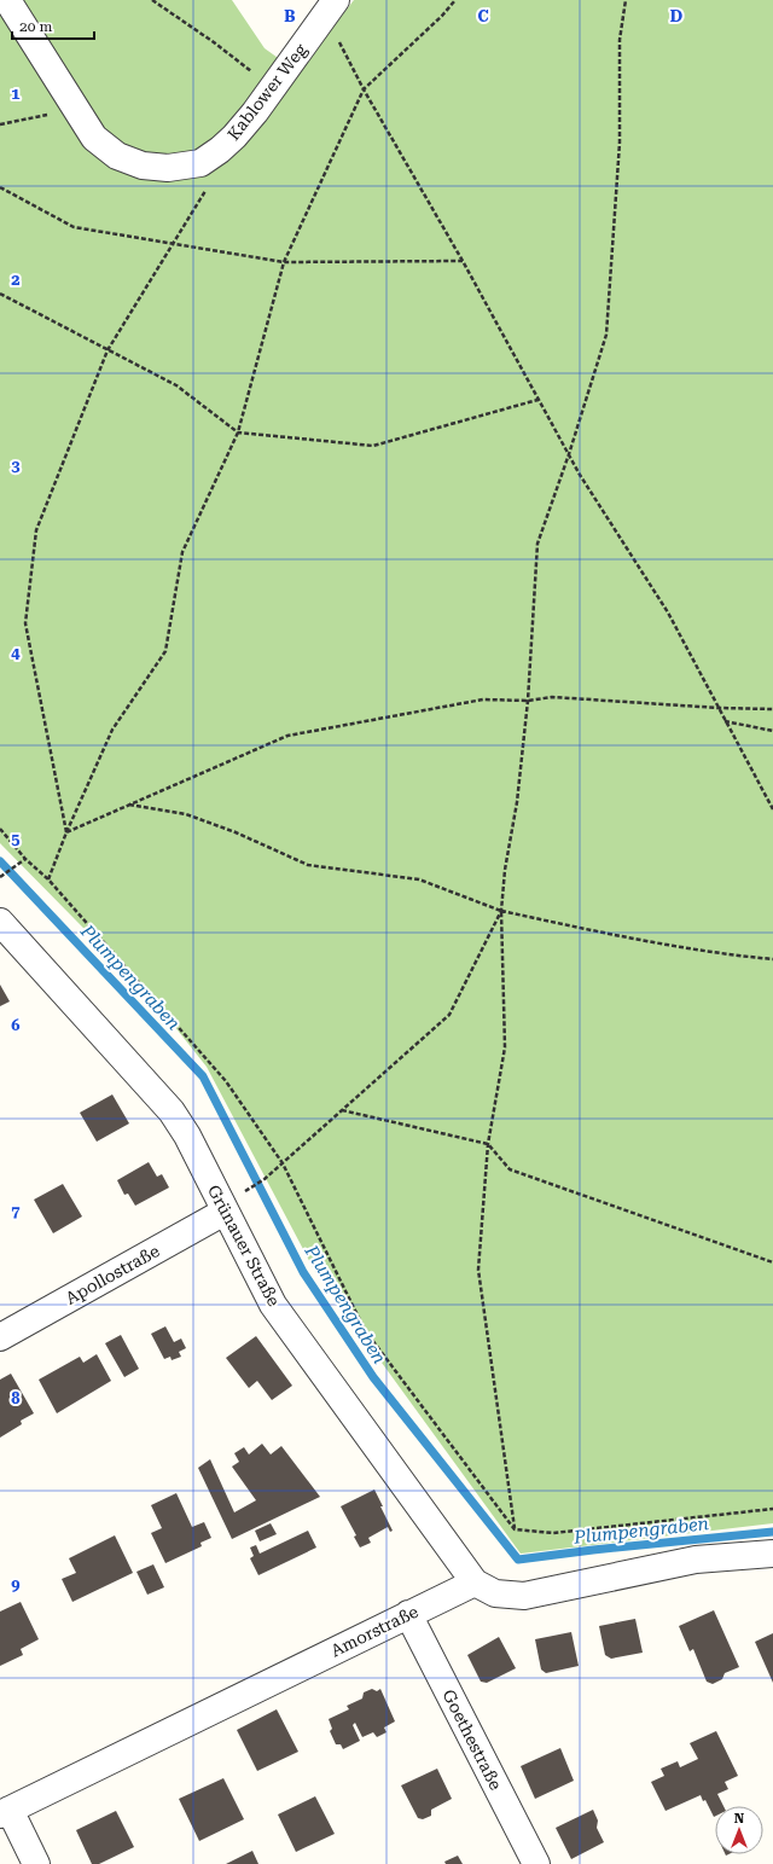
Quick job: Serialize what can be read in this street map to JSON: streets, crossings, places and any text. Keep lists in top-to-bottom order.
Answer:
{
  "streets": {
    "street": [
      "Kablower Weg",
      "Grünauer Straße",
      "Apollostraße",
      "Amorstraße",
      "Goethestraße"
    ]
  },
  "crossings": [
    ["Grünauer Straße", "Apollostraße"],
    ["Grünauer Straße", "Amorstraße"],
    ["Amorstraße", "Goethestraße"]
  ],
  "water": ["Plumpengraben"],
  "scale_bar": "20 m",
  "north": "top",
  "grid": {
    "columns": ["B", "C", "D"],
    "rows": [
      "1",
      "2",
      "3",
      "4",
      "5",
      "6",
      "7",
      "8",
      "9"
    ]
  }
}
